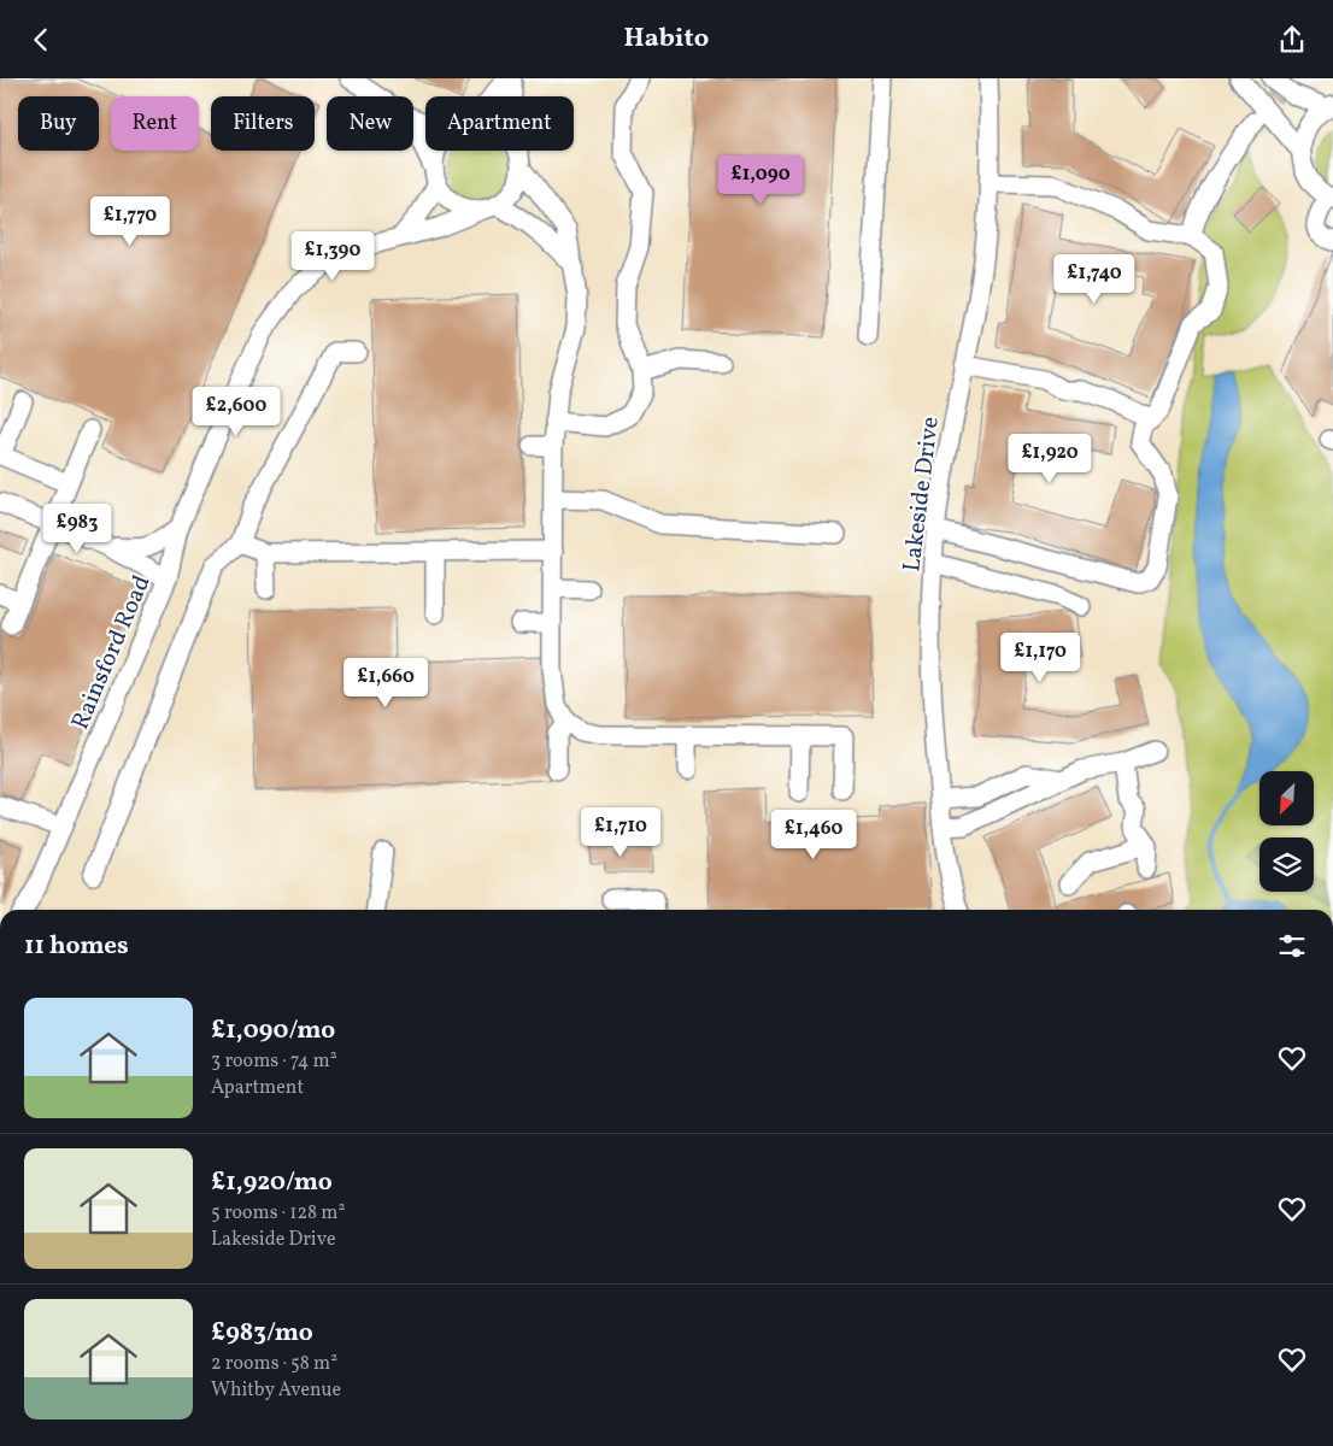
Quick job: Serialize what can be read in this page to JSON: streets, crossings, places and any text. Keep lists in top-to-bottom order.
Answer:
{
  "streets": {
    "street": ["Lakeside Drive", "Rainsford Road"]
  },
  "north": "bottom left",
  "page": {
    "header": "Habito",
    "chip": [
      "Buy",
      "Rent",
      "Filters",
      "New",
      "Apartment"
    ],
    "price": [
      "£1,090",
      "£1,770",
      "£1,390",
      "£1,740",
      "£2,600",
      "£1,920",
      "£983",
      "£1,170",
      "£1,660",
      "£1,710",
      "£1,460"
    ],
    "heading": "11 homes",
    "list": [
      {
        "name": "£1,090/mo",
        "note": "3 rooms · 74 m² · Apartment"
      },
      {
        "name": "£1,920/mo",
        "note": "5 rooms · 128 m² · Lakeside Drive"
      },
      {
        "name": "£983/mo",
        "note": "2 rooms · 58 m² · Whitby Avenue"
      }
    ]
  }
}
